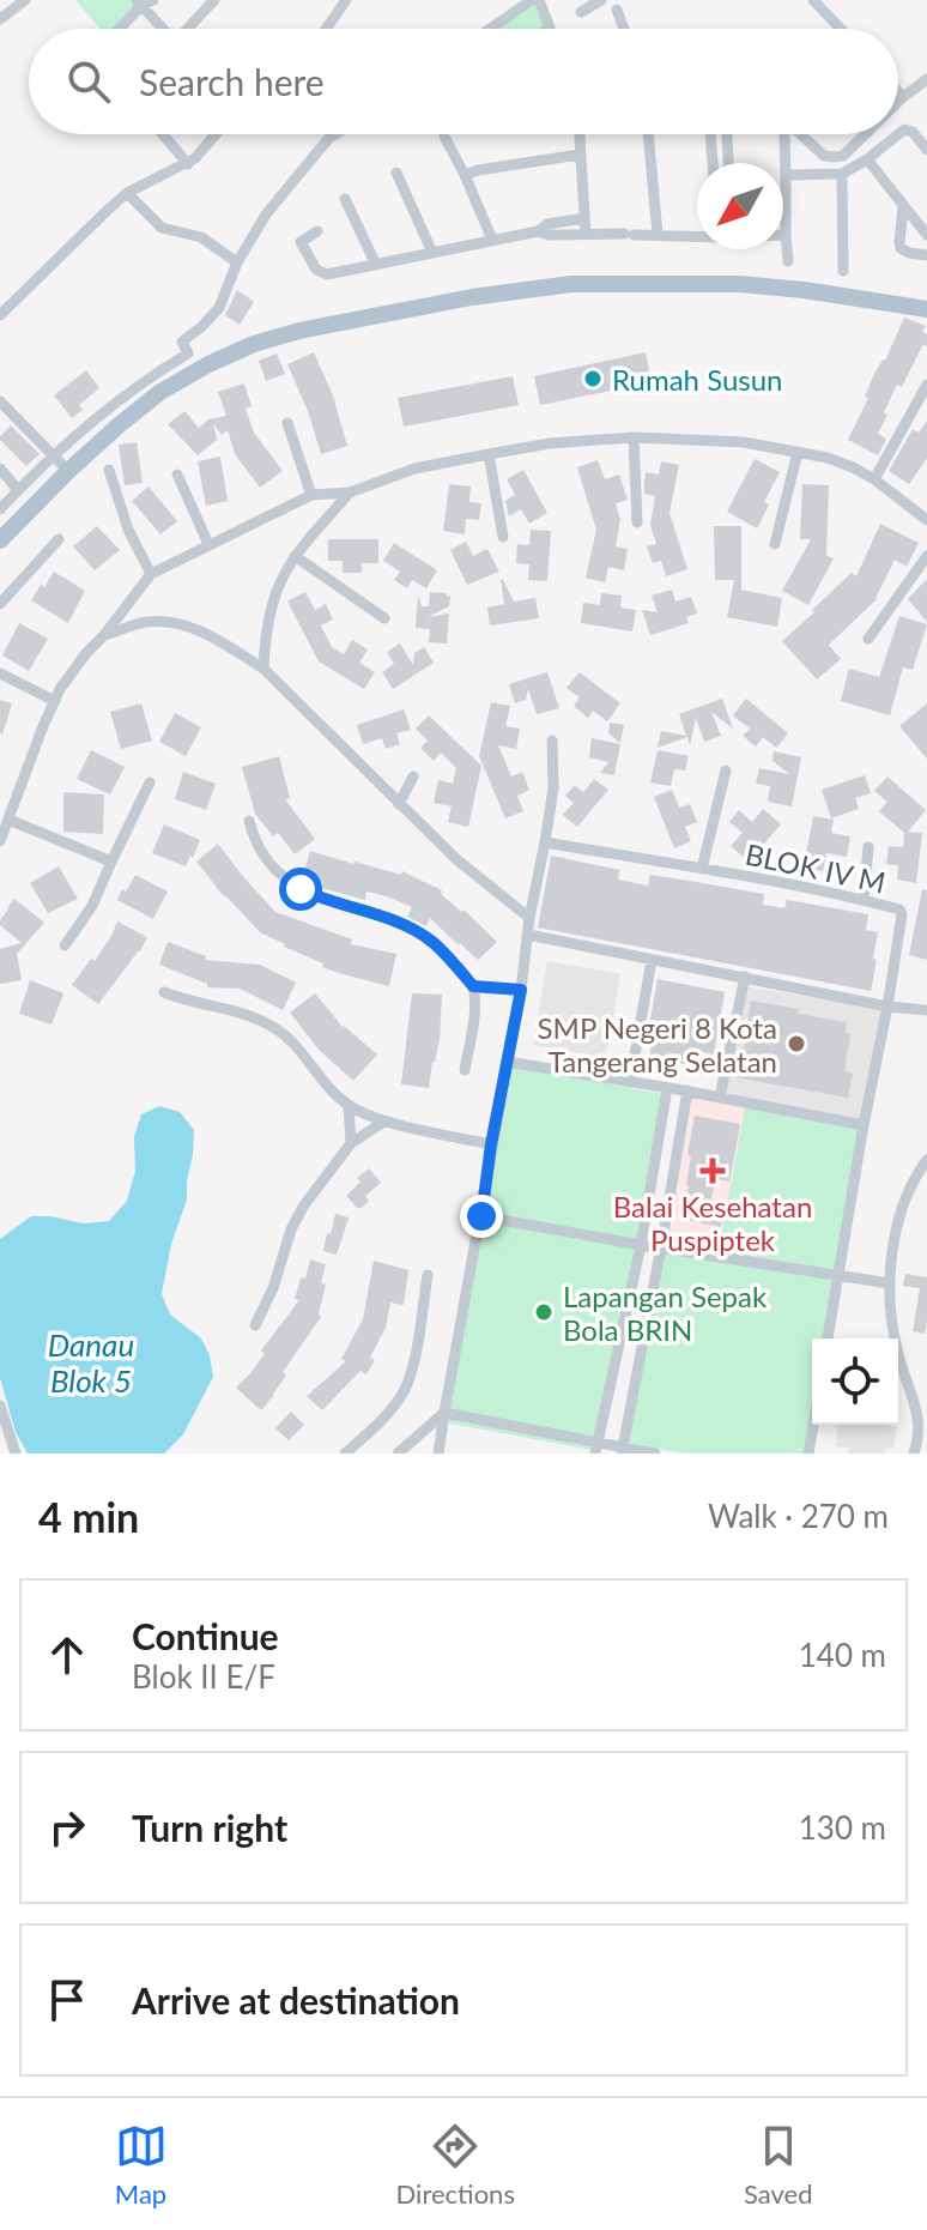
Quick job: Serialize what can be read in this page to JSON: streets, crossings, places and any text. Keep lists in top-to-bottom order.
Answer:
{
  "streets": {
    "street": ["BLOK IV M"]
  },
  "water": ["Danau Blok 5"],
  "places": {
    "other": ["Rumah Susun", "SMP Negeri 8 Kota Tangerang Selatan", "Lapangan Sepak Bola BRIN"],
    "health": ["Balai Kesehatan Puspiptek"]
  },
  "north": "bottom left",
  "page": {
    "search": "Search here",
    "heading": ["4 min", "Walk · 270 m"],
    "list": [
      ["Continue", "Blok II E/F", "140 m"],
      ["Turn right", "130 m"],
      "Arrive at destination"
    ],
    "nav": ["Map", "Directions", "Saved"]
  }
}
